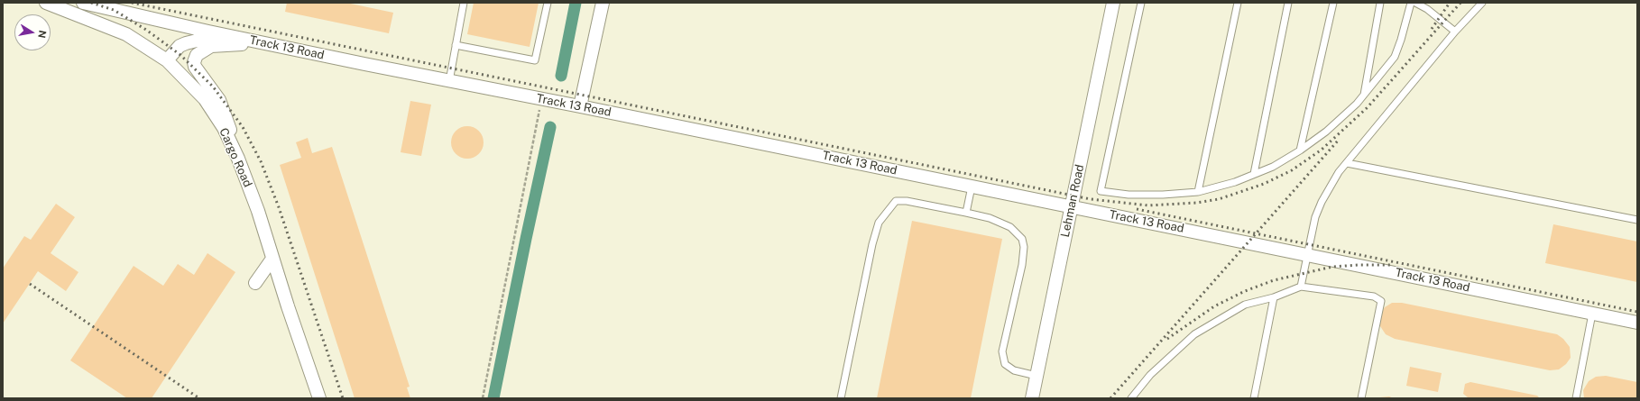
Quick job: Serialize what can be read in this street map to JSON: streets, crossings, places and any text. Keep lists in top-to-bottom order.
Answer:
{
  "streets": {
    "street": ["Track 13 Road", "Cargo Road", "Lehman Road"]
  },
  "crossings": [
    ["Track 13 Road", "Lehman Road"]
  ],
  "north": "right"
}
